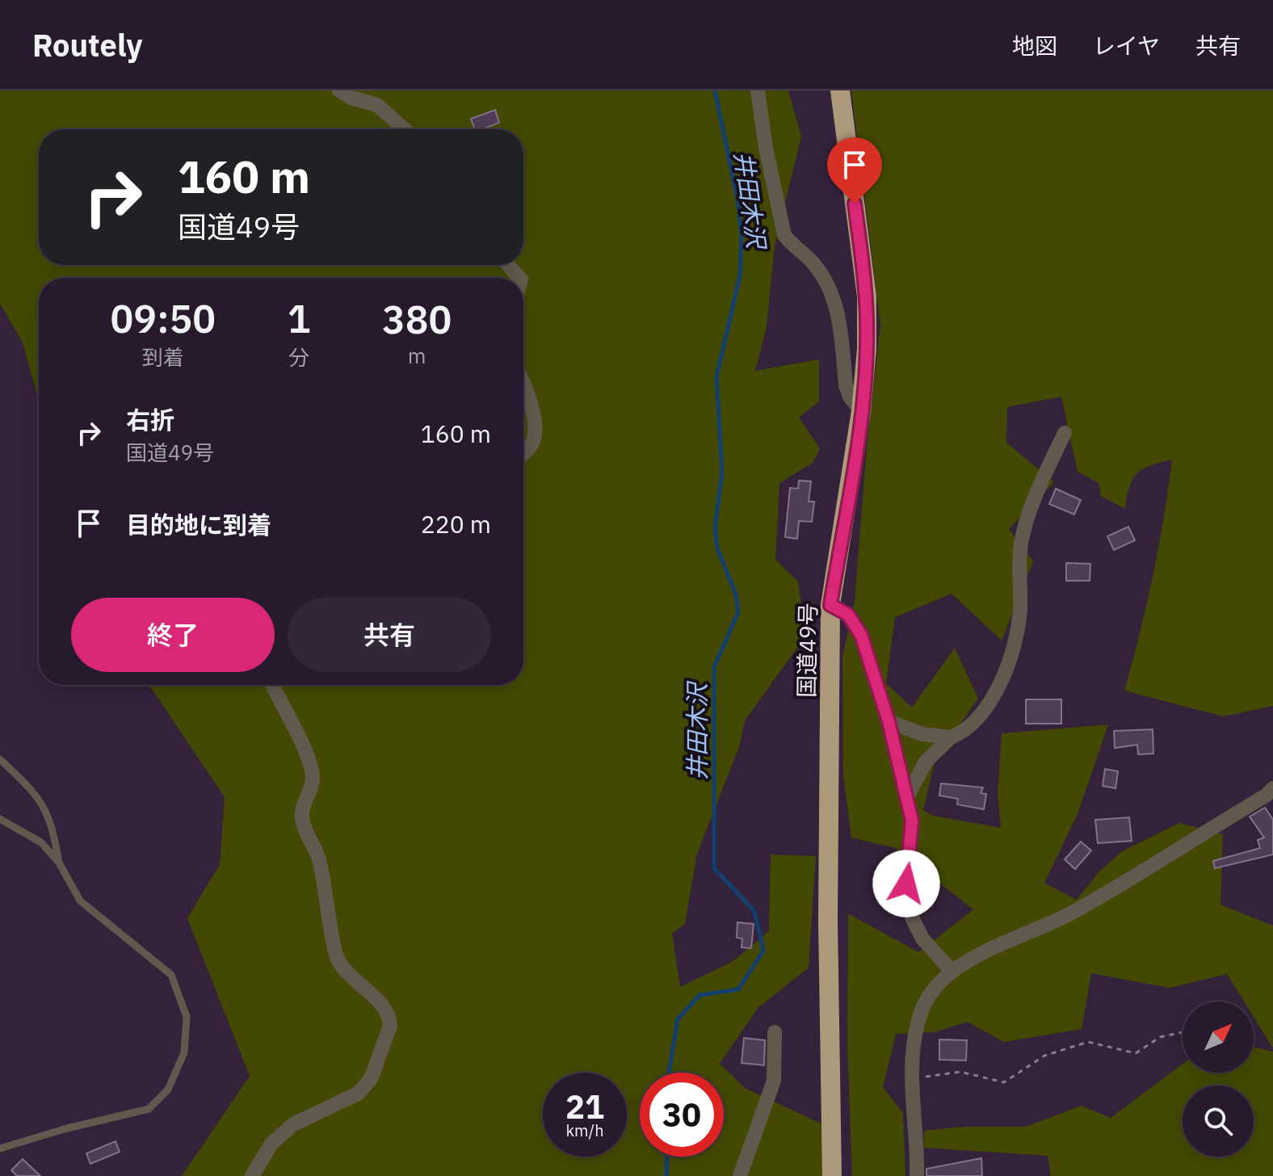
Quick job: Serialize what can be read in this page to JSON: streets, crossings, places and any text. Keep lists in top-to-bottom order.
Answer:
{
  "streets": {
    "highway": ["国道49号"]
  },
  "water": ["井田木沢"],
  "north": "top right",
  "page": {
    "header": "Routely",
    "nav": ["地図", "レイヤ", "共有"],
    "turn": ["160 m", "国道49号"],
    "eta": [
      "09:50",
      "到着",
      "1",
      "分",
      "380",
      "m"
    ],
    "list": [
      {
        "name": "右折",
        "note": "国道49号",
        "value": "160 m"
      },
      {
        "name": "目的地に到着",
        "value": "220 m"
      }
    ],
    "buttons": ["終了", "共有"],
    "speed": "21 km/h",
    "limit": "30"
  }
}
